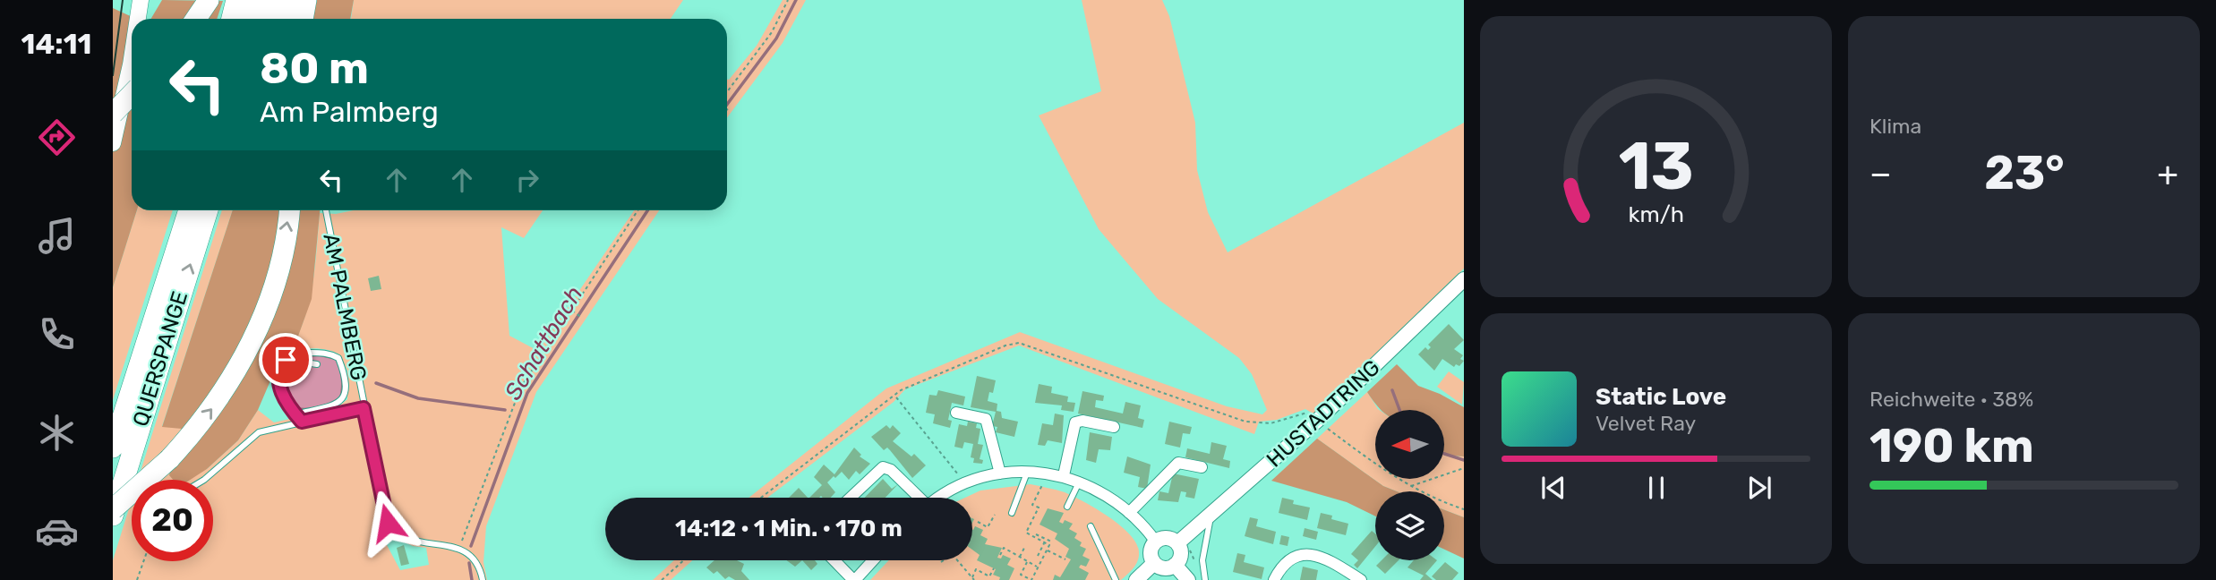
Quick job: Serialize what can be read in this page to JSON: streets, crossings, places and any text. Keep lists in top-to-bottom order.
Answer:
{
  "streets": {
    "highway": ["QUERSPANGE"],
    "street": ["HUSTADTRING"],
    "lane": ["AM PALMBERG"]
  },
  "water": ["Schattbach"],
  "north": "left",
  "page": {
    "tabs": "14:11",
    "tile": [
      "Klima",
      ["Reichweite · 38%", "190 km"]
    ],
    "turn": ["80 m", "Am Palmberg"],
    "heat": ["−", "23°", "+"],
    "song": ["Static Love", "Velvet Ray"],
    "limit": "20",
    "trip": "14:12 · 1 Min. · 170 m",
    "gauge": ["13", "km/h"]
  }
}
